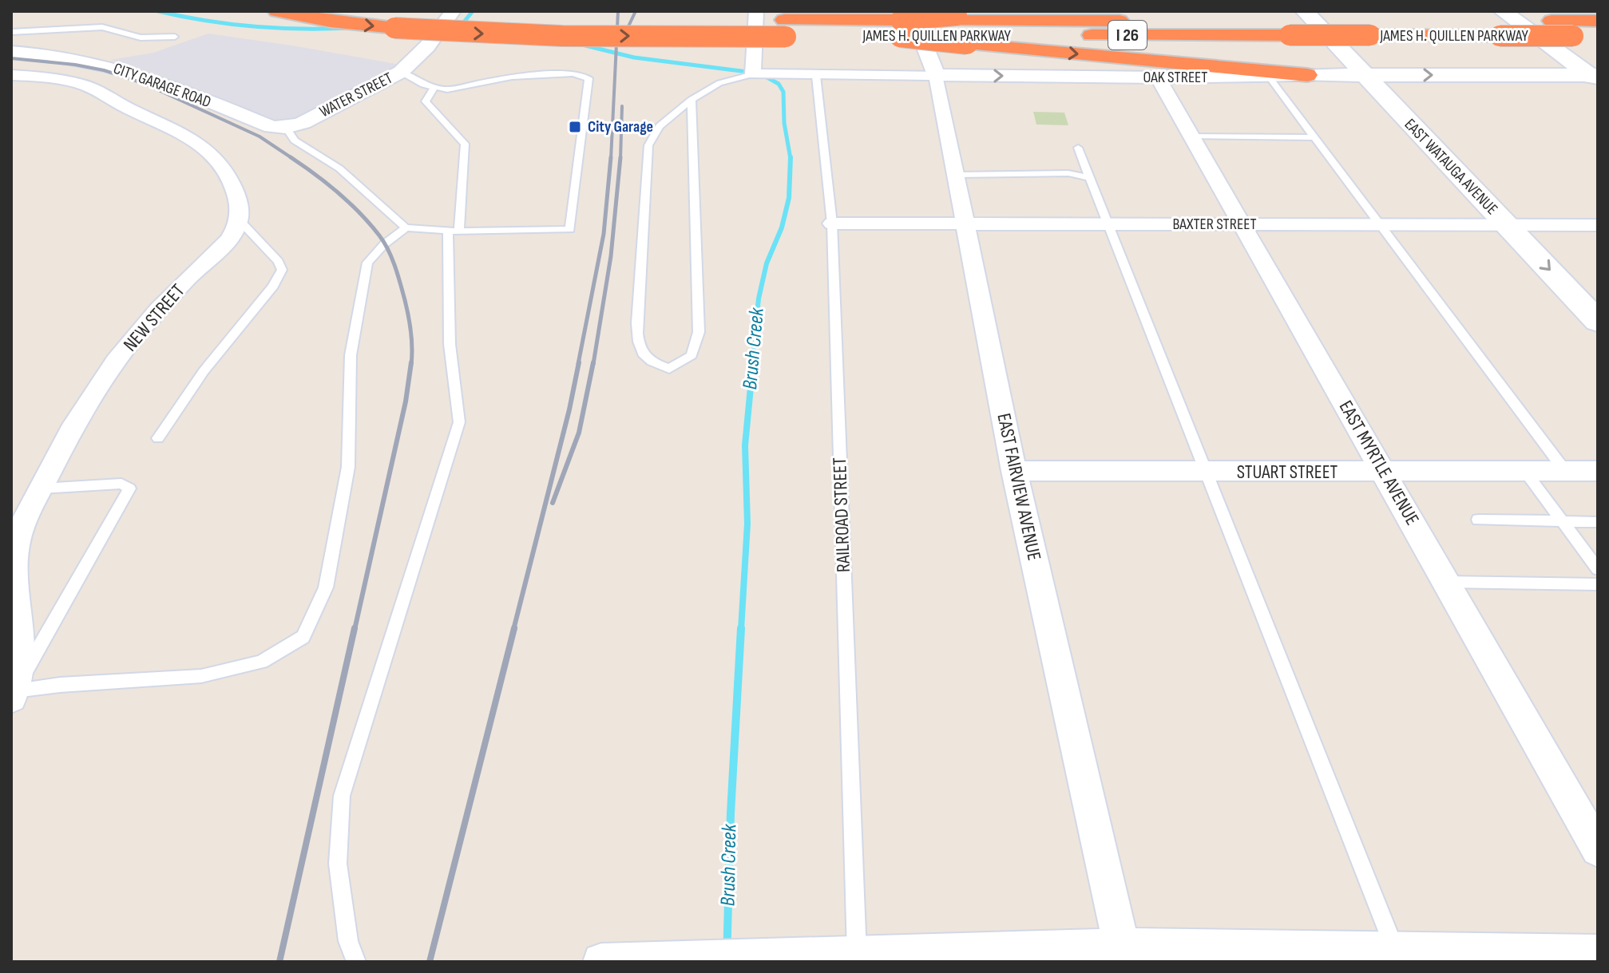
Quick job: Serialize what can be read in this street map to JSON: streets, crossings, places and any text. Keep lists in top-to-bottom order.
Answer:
{
  "streets": {
    "highway": ["I 26", "JAMES H. QUILLEN PARKWAY"],
    "main road": ["OAK STREET", "EAST WATAUGA AVENUE"],
    "street": [
      "CITY GARAGE ROAD",
      "WATER STREET",
      "BAXTER STREET",
      "NEW STREET",
      "EAST MYRTLE AVENUE",
      "STUART STREET",
      "EAST FAIRVIEW AVENUE"
    ],
    "lane": ["RAILROAD STREET"]
  },
  "crossings": [
    ["OAK STREET", "EAST WATAUGA AVENUE"],
    ["OAK STREET", "EAST MYRTLE AVENUE"],
    ["OAK STREET", "EAST FAIRVIEW AVENUE"],
    ["OAK STREET", "RAILROAD STREET"],
    ["CITY GARAGE ROAD", "WATER STREET"],
    ["EAST WATAUGA AVENUE", "BAXTER STREET"],
    ["BAXTER STREET", "EAST MYRTLE AVENUE"],
    ["BAXTER STREET", "EAST FAIRVIEW AVENUE"],
    ["BAXTER STREET", "RAILROAD STREET"],
    ["EAST MYRTLE AVENUE", "STUART STREET"],
    ["STUART STREET", "EAST FAIRVIEW AVENUE"]
  ],
  "one_way": ["OAK STREET"],
  "water": ["Brush Creek"],
  "places": {
    "transit": ["City Garage"]
  }
}
